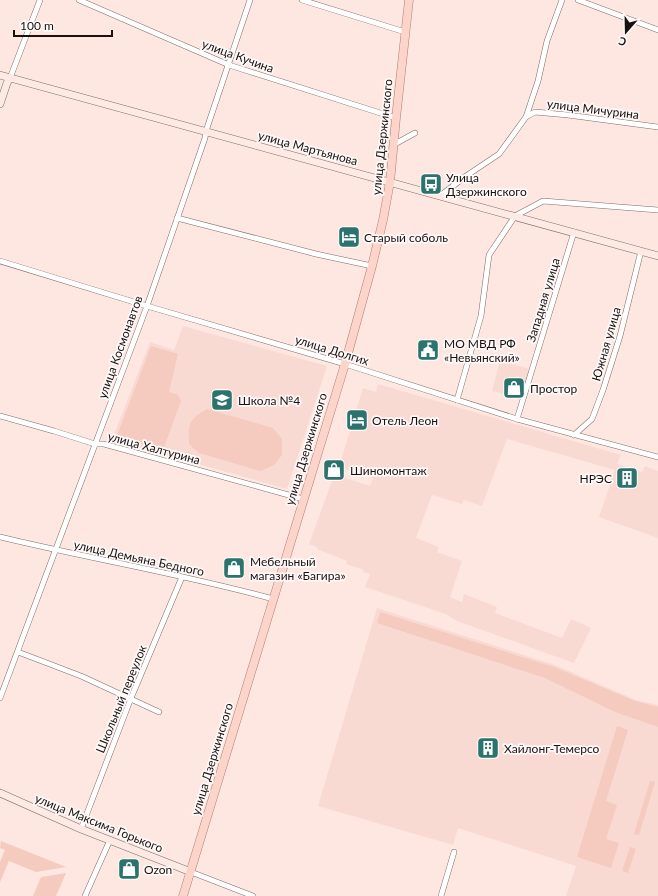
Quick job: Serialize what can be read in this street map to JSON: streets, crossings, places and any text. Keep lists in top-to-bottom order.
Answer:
{
  "streets": {
    "main road": ["улица Дзержинского", "улица Мартьянова", "улица Максима Горького"],
    "street": [
      "улица Кучина",
      "улица Мичурина",
      "Западная улица",
      "Южная улица",
      "улица Космонавтов",
      "улица Долгих",
      "улица Халтурина",
      "улица Демьяна Бедного",
      "Школьный переулок"
    ]
  },
  "crossings": [
    ["улица Кучина", "улица Дзержинского"],
    ["улица Кучина", "улица Космонавтов"],
    ["улица Дзержинского", "улица Мартьянова"],
    ["улица Дзержинского", "улица Долгих"],
    ["улица Дзержинского", "улица Халтурина"],
    ["улица Дзержинского", "улица Демьяна Бедного"],
    ["улица Дзержинского", "улица Максима Горького"],
    ["улица Мартьянова", "Западная улица"],
    ["улица Мартьянова", "Южная улица"],
    ["улица Мартьянова", "улица Космонавтов"],
    ["Западная улица", "улица Долгих"],
    ["Южная улица", "улица Долгих"],
    ["улица Космонавтов", "улица Долгих"],
    ["улица Космонавтов", "улица Халтурина"],
    ["улица Космонавтов", "улица Демьяна Бедного"],
    ["улица Демьяна Бедного", "Школьный переулок"],
    ["Школьный переулок", "улица Максима Горького"]
  ],
  "places": {
    "bus stop": ["Улица Дзержинского"],
    "hotel": ["Старый соболь", "Отель Леон"],
    "public building": ["МО МВД РФ «Невьянский»"],
    "shop": [
      "Простор",
      "Шиномонтаж",
      "Мебельный магазин «Багира»",
      "Ozon"
    ],
    "school or university": ["Школа №4"],
    "building": ["НРЭС", "Хайлонг-Темерсо"]
  },
  "scale_bar": "100 m",
  "north": "bottom"
}
